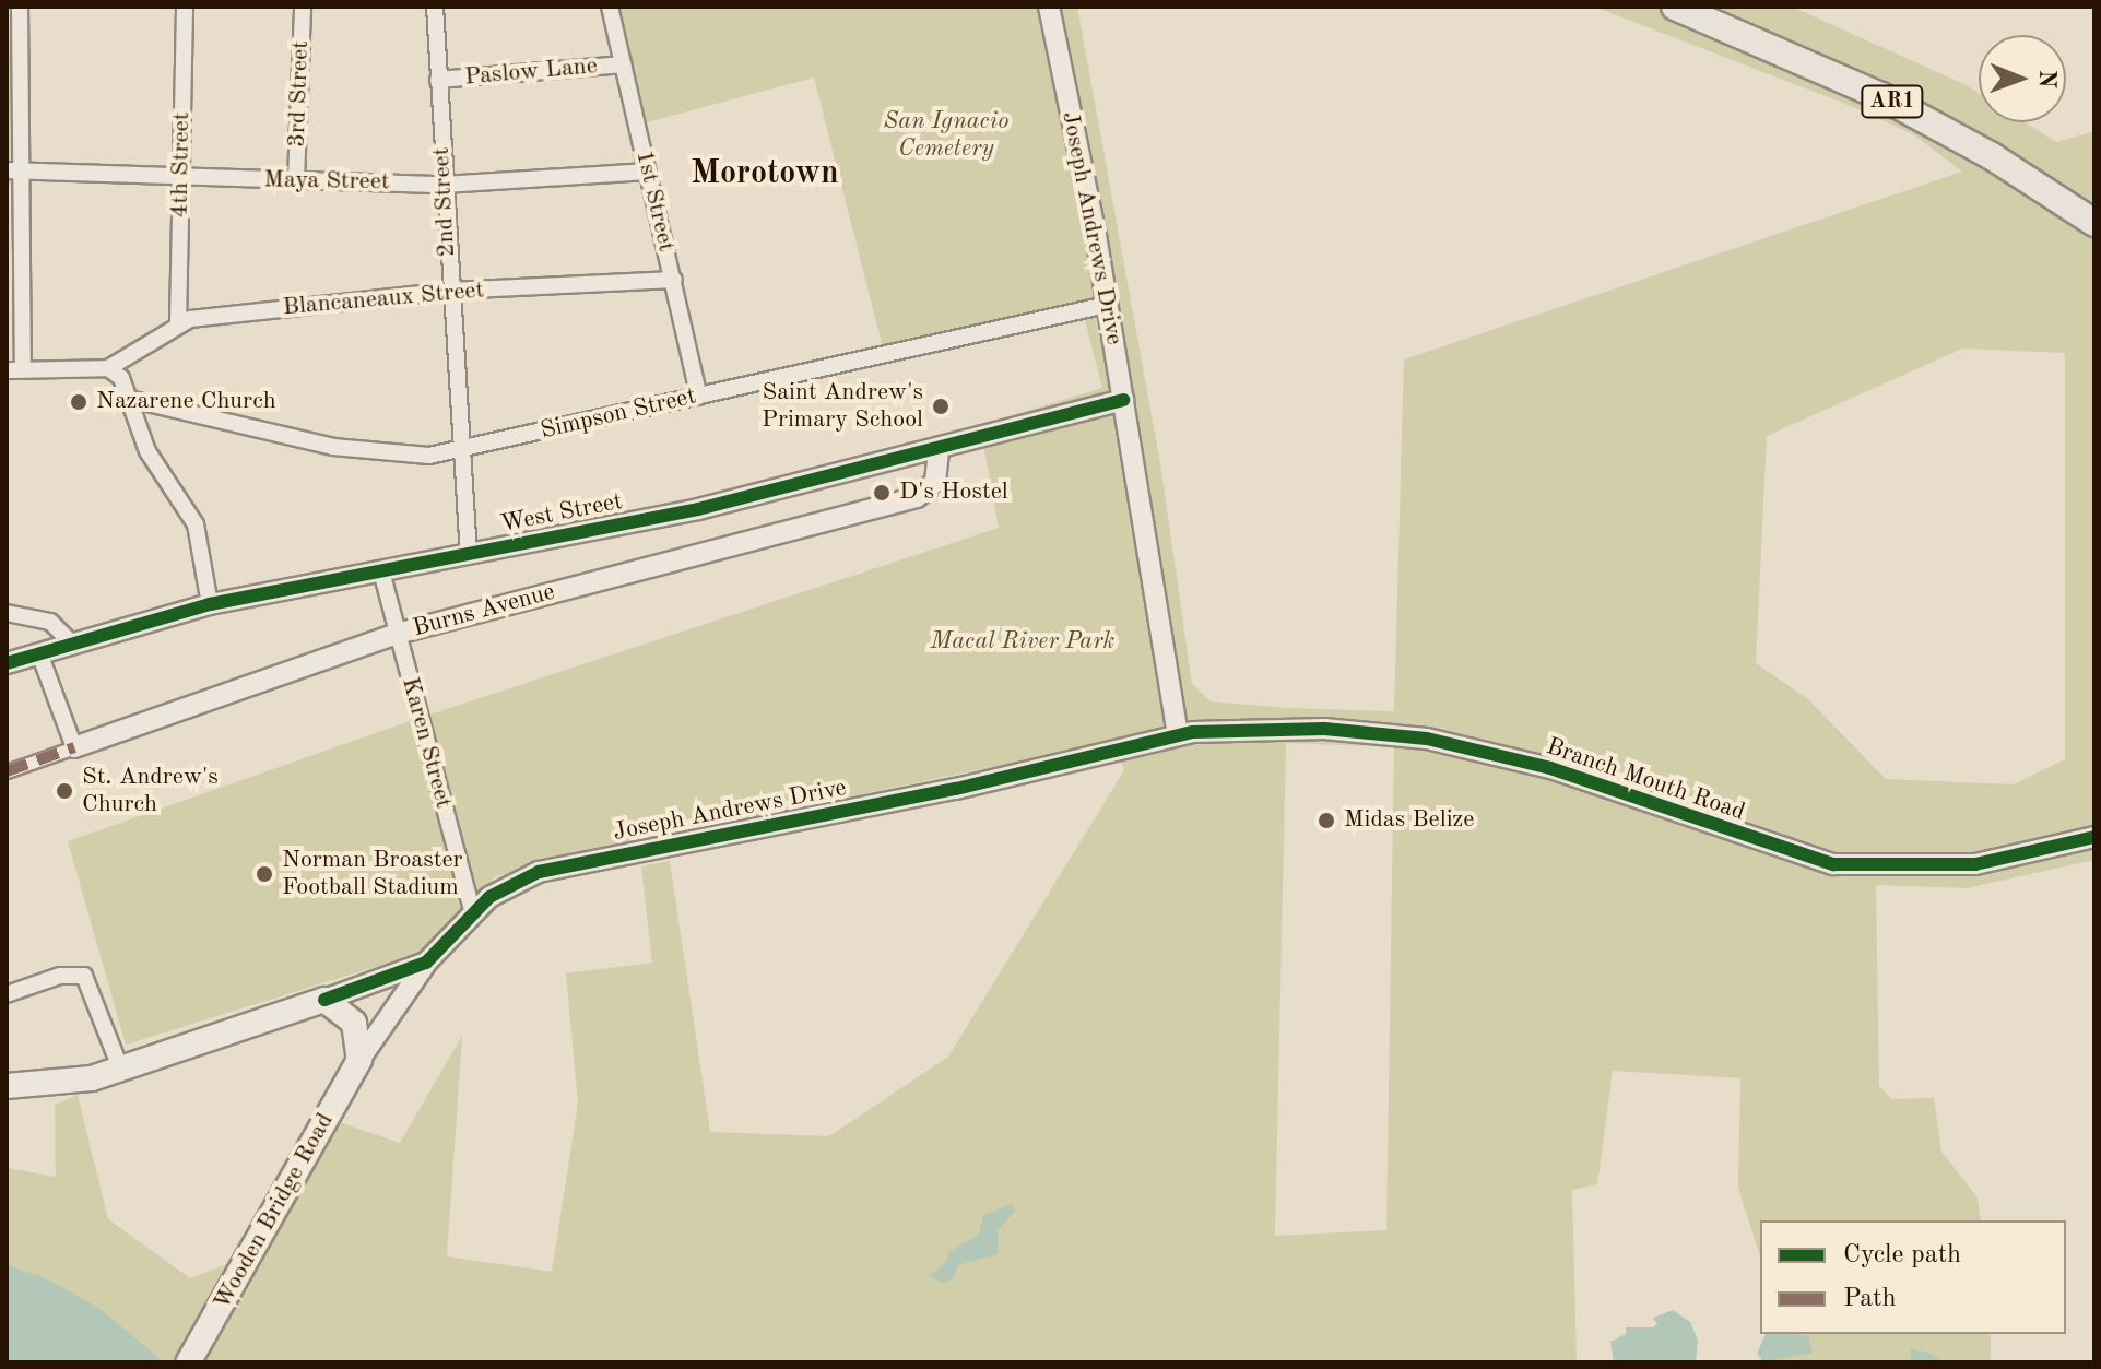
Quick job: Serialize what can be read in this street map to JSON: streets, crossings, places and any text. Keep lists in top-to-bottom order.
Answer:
{
  "streets": {
    "highway": ["AR1"],
    "main road": ["Joseph Andrews Drive", "Wooden Bridge Road"],
    "street": [
      "Paslow Lane",
      "3rd Street",
      "4th Street",
      "Maya Street",
      "1st Street",
      "2nd Street",
      "Blancaneaux Street",
      "Simpson Street",
      "West Street",
      "Burns Avenue",
      "Karen Street",
      "Branch Mouth Road"
    ]
  },
  "crossings": [
    ["Paslow Lane", "1st Street"],
    ["Paslow Lane", "2nd Street"],
    ["3rd Street", "Maya Street"],
    ["4th Street", "Maya Street"],
    ["4th Street", "Blancaneaux Street"],
    ["Maya Street", "1st Street"],
    ["Maya Street", "2nd Street"],
    ["1st Street", "Blancaneaux Street"],
    ["1st Street", "Simpson Street"],
    ["2nd Street", "Blancaneaux Street"],
    ["2nd Street", "Simpson Street"],
    ["2nd Street", "West Street"],
    ["Joseph Andrews Drive", "Simpson Street"],
    ["Joseph Andrews Drive", "West Street"],
    ["Joseph Andrews Drive", "Karen Street"],
    ["Joseph Andrews Drive", "Branch Mouth Road"],
    ["West Street", "Burns Avenue"],
    ["West Street", "Karen Street"],
    ["Burns Avenue", "Karen Street"]
  ],
  "districts": ["Morotown"],
  "parks": ["San Ignacio Cemetery", "Macal River Park"],
  "places": [
    "Nazarene Church",
    "Saint Andrew's Primary School",
    "D's Hostel",
    "St. Andrew's Church",
    "Midas Belize",
    "Norman Broaster Football Stadium"
  ],
  "legend": ["Cycle path", "Path"],
  "north": "right"
}
